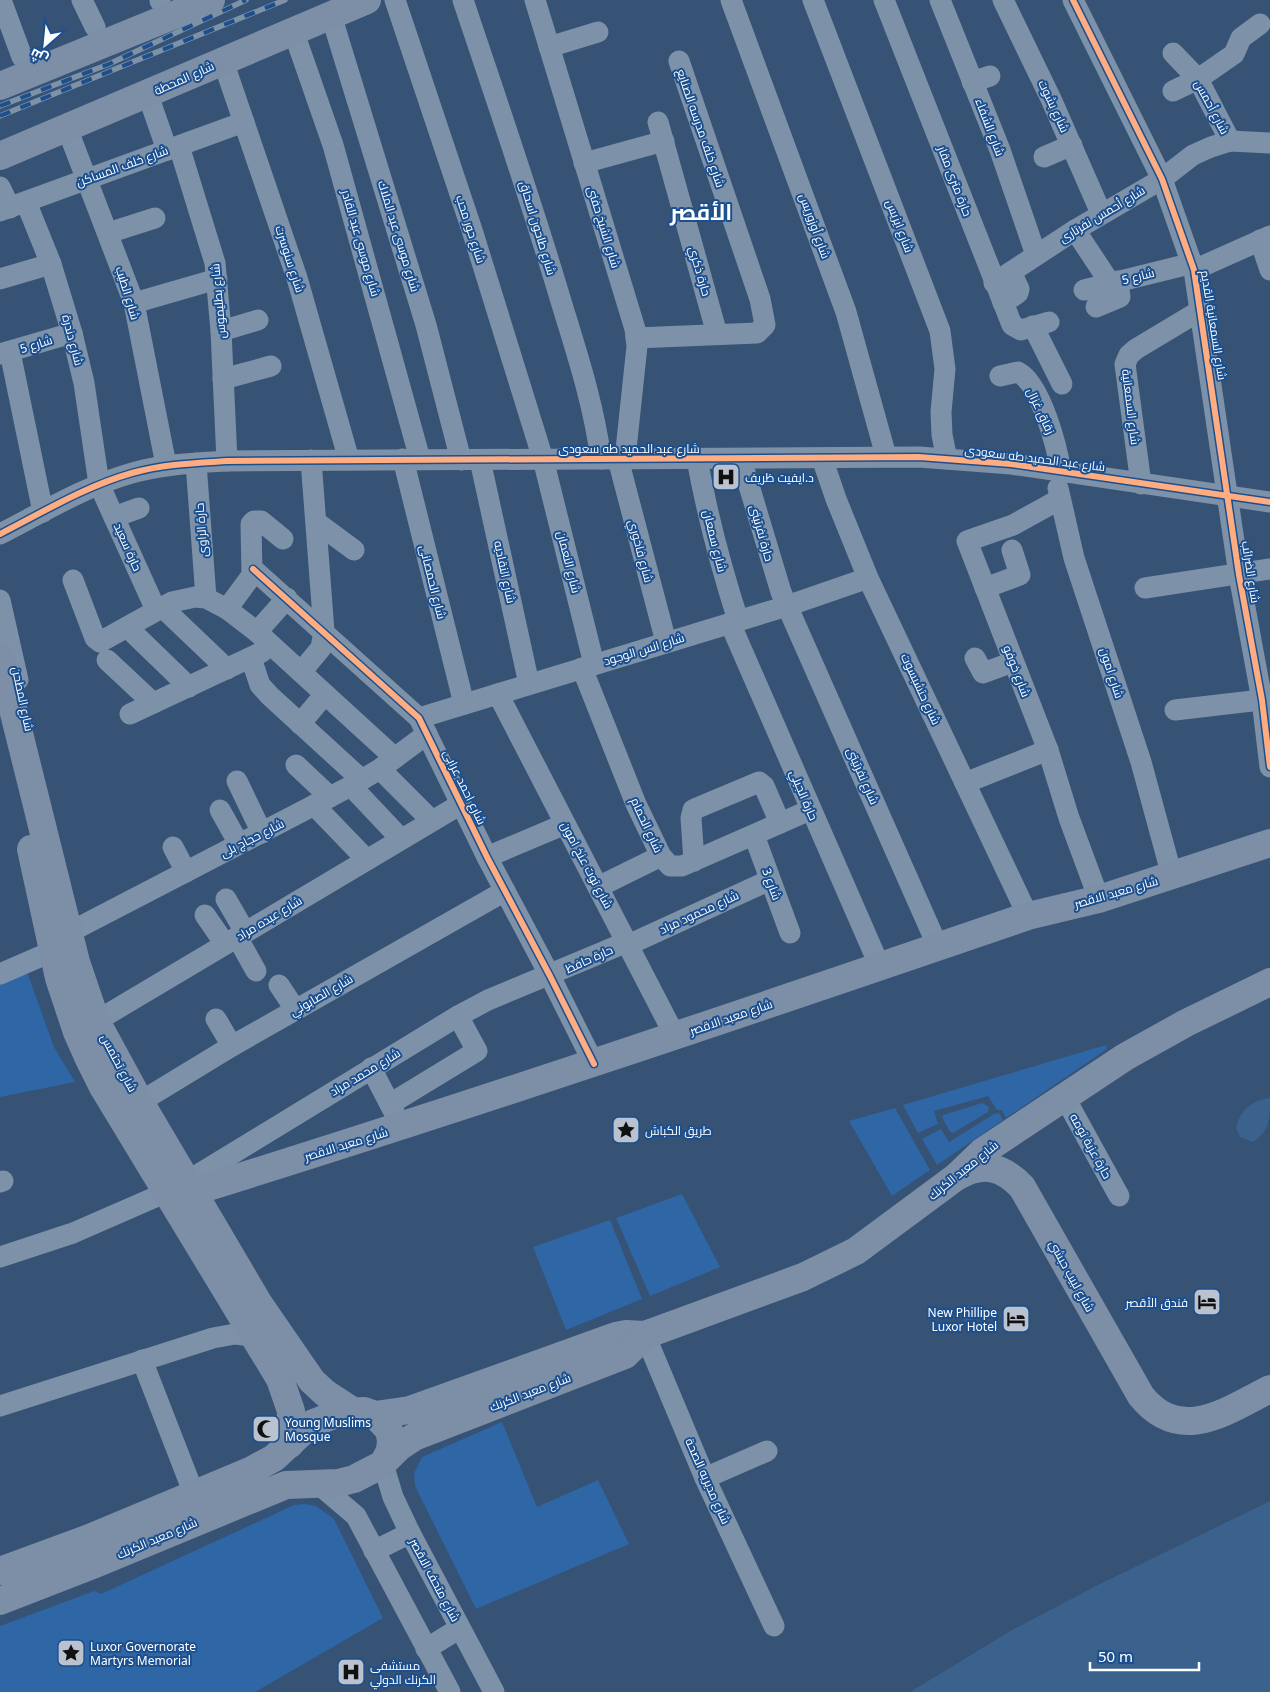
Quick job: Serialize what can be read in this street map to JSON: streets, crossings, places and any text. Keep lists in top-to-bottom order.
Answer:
{
  "streets": {
    "main road": [
      "شارع المحطة",
      "شارع معبد الاقصر",
      "شارع تحتمس",
      "شارع معبد الكرنك",
      "شارع لبيب حبشي"
    ],
    "street": [
      "شارع بشوت",
      "شارع أحمس",
      "شارع الشفاء",
      "شارع خلف مدرسه الصنايع",
      "شارع خلف المساكن",
      "حارة مترى مقار",
      "شارع أحمس نفرتارى",
      "شارع أوزوريس",
      "شارع ايزيس",
      "شارع الشيخ حفنى",
      "شارع طاحون اسحاق",
      "شارع حور محب",
      "شارع موسى عبد الملاك",
      "شارع موسى عبد القادر",
      "شارع سنوسرت",
      "حارة ذكري",
      "شارع 5",
      "شارع الطيب",
      "شارع بطليموس",
      "شارع السمعانية القديم",
      "شارع دندرة",
      "شارع السمعانية",
      "زقاق غزال",
      "شارع عبد الحميد طه سعودى",
      "حارة الراوى",
      "حارة نفرتيتى",
      "شارع سمعان",
      "حارة سعيد",
      "شارع فاخوري",
      "شارع النعمان",
      "شارع النقاديه",
      "شارع الضرائب",
      "شارع الحمصانى",
      "شارع انس الوجود",
      "شارع خوفو",
      "شارع امون",
      "شارع حتشبسوت",
      "شارع المطحن",
      "شارع نفرتيتى",
      "شارع احمد عرابى",
      "حارة الجبلي",
      "شارع الحمام",
      "شارع حجاج بلى",
      "شارع توت عنخ امون",
      "شارع 3",
      "شارع محمود مراد",
      "شارع عبده مراد",
      "حارة حافظ",
      "شارع الصابوني",
      "شارع محمد مراد",
      "حارة عزبة تومه",
      "شارع مديريه الصحة",
      "شارع متحف الاقصر"
    ]
  },
  "crossings": [
    ["شارع المحطة", "شارع موسى عبد الملاك"],
    ["شارع المحطة", "شارع موسى عبد القادر"],
    ["شارع المحطة", "شارع سنوسرت"],
    ["شارع المحطة", "شارع الطيب"],
    ["شارع المحطة", "شارع بطليموس"],
    ["شارع بشوت", "شارع أحمس نفرتارى"],
    ["شارع أحمس", "شارع أحمس نفرتارى"],
    ["شارع الشفاء", "شارع أحمس نفرتارى"],
    ["شارع خلف مدرسه الصنايع", "شارع الشيخ حفنى"],
    ["شارع خلف مدرسه الصنايع", "حارة ذكري"],
    ["شارع خلف المساكن", "شارع سنوسرت"],
    ["شارع خلف المساكن", "شارع الطيب"],
    ["شارع خلف المساكن", "شارع بطليموس"],
    ["شارع خلف المساكن", "شارع دندرة"],
    ["حارة مترى مقار", "شارع أحمس نفرتارى"],
    ["شارع أحمس نفرتارى", "شارع السمعانية القديم"],
    ["شارع أوزوريس", "شارع عبد الحميد طه سعودى"],
    ["شارع ايزيس", "شارع عبد الحميد طه سعودى"],
    ["شارع الشيخ حفنى", "شارع طاحون اسحاق"],
    ["شارع الشيخ حفنى", "حارة ذكري"],
    ["شارع الشيخ حفنى", "شارع عبد الحميد طه سعودى"],
    ["شارع الشيخ حفنى", "شارع فاخوري"],
    ["شارع طاحون اسحاق", "شارع عبد الحميد طه سعودى"],
    ["شارع طاحون اسحاق", "شارع فاخوري"],
    ["شارع حور محب", "شارع عبد الحميد طه سعودى"],
    ["شارع حور محب", "شارع النعمان"],
    ["شارع موسى عبد الملاك", "شارع عبد الحميد طه سعودى"],
    ["شارع موسى عبد الملاك", "شارع النقاديه"],
    ["شارع موسى عبد القادر", "شارع عبد الحميد طه سعودى"],
    ["شارع موسى عبد القادر", "شارع الحمصانى"],
    ["شارع سنوسرت", "شارع عبد الحميد طه سعودى"],
    ["شارع 5", "شارع السمعانية القديم"],
    ["شارع 5", "شارع دندرة"],
    ["شارع الطيب", "شارع عبد الحميد طه سعودى"],
    ["شارع بطليموس", "شارع عبد الحميد طه سعودى"],
    ["شارع السمعانية القديم", "شارع السمعانية"],
    ["شارع السمعانية القديم", "شارع عبد الحميد طه سعودى"],
    ["شارع السمعانية القديم", "شارع الضرائب"],
    ["شارع دندرة", "شارع عبد الحميد طه سعودى"],
    ["شارع دندرة", "حارة سعيد"],
    ["شارع السمعانية", "شارع عبد الحميد طه سعودى"],
    ["زقاق غزال", "شارع عبد الحميد طه سعودى"],
    ["زقاق غزال", "شارع امون"],
    ["شارع عبد الحميد طه سعودى", "حارة الراوى"],
    ["شارع عبد الحميد طه سعودى", "حارة نفرتيتى"],
    ["شارع عبد الحميد طه سعودى", "شارع سمعان"],
    ["شارع عبد الحميد طه سعودى", "حارة سعيد"],
    ["شارع عبد الحميد طه سعودى", "شارع فاخوري"],
    ["شارع عبد الحميد طه سعودى", "شارع النعمان"],
    ["شارع عبد الحميد طه سعودى", "شارع النقاديه"],
    ["شارع عبد الحميد طه سعودى", "شارع الضرائب"],
    ["شارع عبد الحميد طه سعودى", "شارع الحمصانى"],
    ["شارع عبد الحميد طه سعودى", "شارع امون"],
    ["شارع عبد الحميد طه سعودى", "شارع حتشبسوت"],
    ["حارة نفرتيتى", "شارع انس الوجود"],
    ["حارة نفرتيتى", "شارع نفرتيتى"],
    ["شارع سمعان", "شارع انس الوجود"],
    ["شارع سمعان", "حارة الجبلي"],
    ["شارع فاخوري", "شارع انس الوجود"],
    ["شارع النعمان", "شارع انس الوجود"],
    ["شارع النعمان", "شارع الحمام"],
    ["شارع النقاديه", "شارع انس الوجود"],
    ["شارع الحمصانى", "شارع انس الوجود"],
    ["شارع انس الوجود", "شارع حتشبسوت"],
    ["شارع انس الوجود", "شارع نفرتيتى"],
    ["شارع انس الوجود", "شارع احمد عرابى"],
    ["شارع انس الوجود", "حارة الجبلي"],
    ["شارع انس الوجود", "شارع الحمام"],
    ["شارع انس الوجود", "شارع حجاج بلى"],
    ["شارع انس الوجود", "شارع توت عنخ امون"],
    ["شارع خوفو", "شارع امون"],
    ["شارع خوفو", "شارع معبد الاقصر"],
    ["شارع امون", "شارع معبد الاقصر"],
    ["شارع حتشبسوت", "شارع معبد الاقصر"],
    ["شارع المطحن", "شارع تحتمس"],
    ["شارع نفرتيتى", "شارع معبد الاقصر"],
    ["شارع احمد عرابى", "شارع حجاج بلى"],
    ["شارع احمد عرابى", "شارع معبد الاقصر"],
    ["شارع احمد عرابى", "شارع عبده مراد"],
    ["شارع احمد عرابى", "حارة حافظ"],
    ["شارع احمد عرابى", "شارع الصابوني"],
    ["شارع احمد عرابى", "شارع محمد مراد"],
    ["حارة الجبلي", "شارع الحمام"],
    ["حارة الجبلي", "شارع معبد الاقصر"],
    ["شارع الحمام", "شارع 3"],
    ["شارع حجاج بلى", "شارع تحتمس"],
    ["شارع توت عنخ امون", "شارع معبد الاقصر"],
    ["شارع توت عنخ امون", "شارع محمود مراد"],
    ["شارع توت عنخ امون", "حارة حافظ"],
    ["شارع 3", "شارع محمود مراد"],
    ["شارع معبد الاقصر", "شارع تحتمس"],
    ["شارع معبد الاقصر", "شارع محمد مراد"],
    ["شارع محمود مراد", "حارة حافظ"],
    ["شارع عبده مراد", "شارع تحتمس"],
    ["حارة حافظ", "شارع محمد مراد"],
    ["شارع الصابوني", "شارع تحتمس"],
    ["شارع تحتمس", "شارع محمد مراد"],
    ["شارع تحتمس", "شارع معبد الكرنك"],
    ["شارع تحتمس", "شارع متحف الاقصر"],
    ["حارة عزبة تومه", "شارع معبد الكرنك"],
    ["شارع معبد الكرنك", "شارع لبيب حبشي"],
    ["شارع معبد الكرنك", "شارع مديريه الصحة"],
    ["شارع معبد الكرنك", "شارع متحف الاقصر"]
  ],
  "districts": ["الأقصر"],
  "places": {
    "hospital": ["د.ايفيت ظريف", "مستشفى الكرنك الدولي"],
    "place": ["طريق الكباش", "Luxor Governorate Martyrs Memorial"],
    "hotel": ["فندق الأقصر", "New Phillipe Luxor Hotel"],
    "mosque": ["Young Muslims Mosque"]
  },
  "scale_bar": "50 m",
  "north": "bottom left"
}
